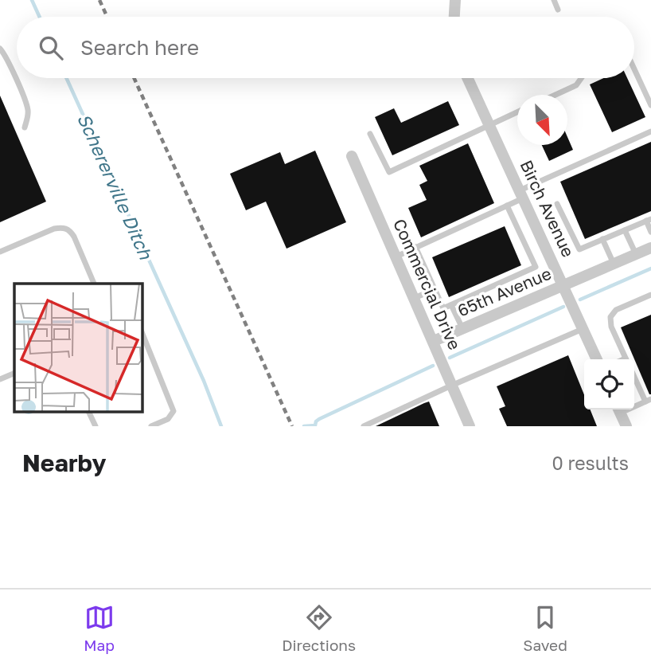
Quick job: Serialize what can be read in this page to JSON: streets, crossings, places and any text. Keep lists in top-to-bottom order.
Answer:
{
  "streets": {
    "street": ["Birch Avenue", "Commercial Drive", "65th Avenue"]
  },
  "crossings": [
    ["Birch Avenue", "65th Avenue"],
    ["Commercial Drive", "65th Avenue"]
  ],
  "water": ["Schererville Ditch"],
  "north": "bottom right",
  "page": {
    "search": "Search here",
    "heading": ["Nearby", "0 results"],
    "nav": ["Map", "Directions", "Saved"]
  }
}
